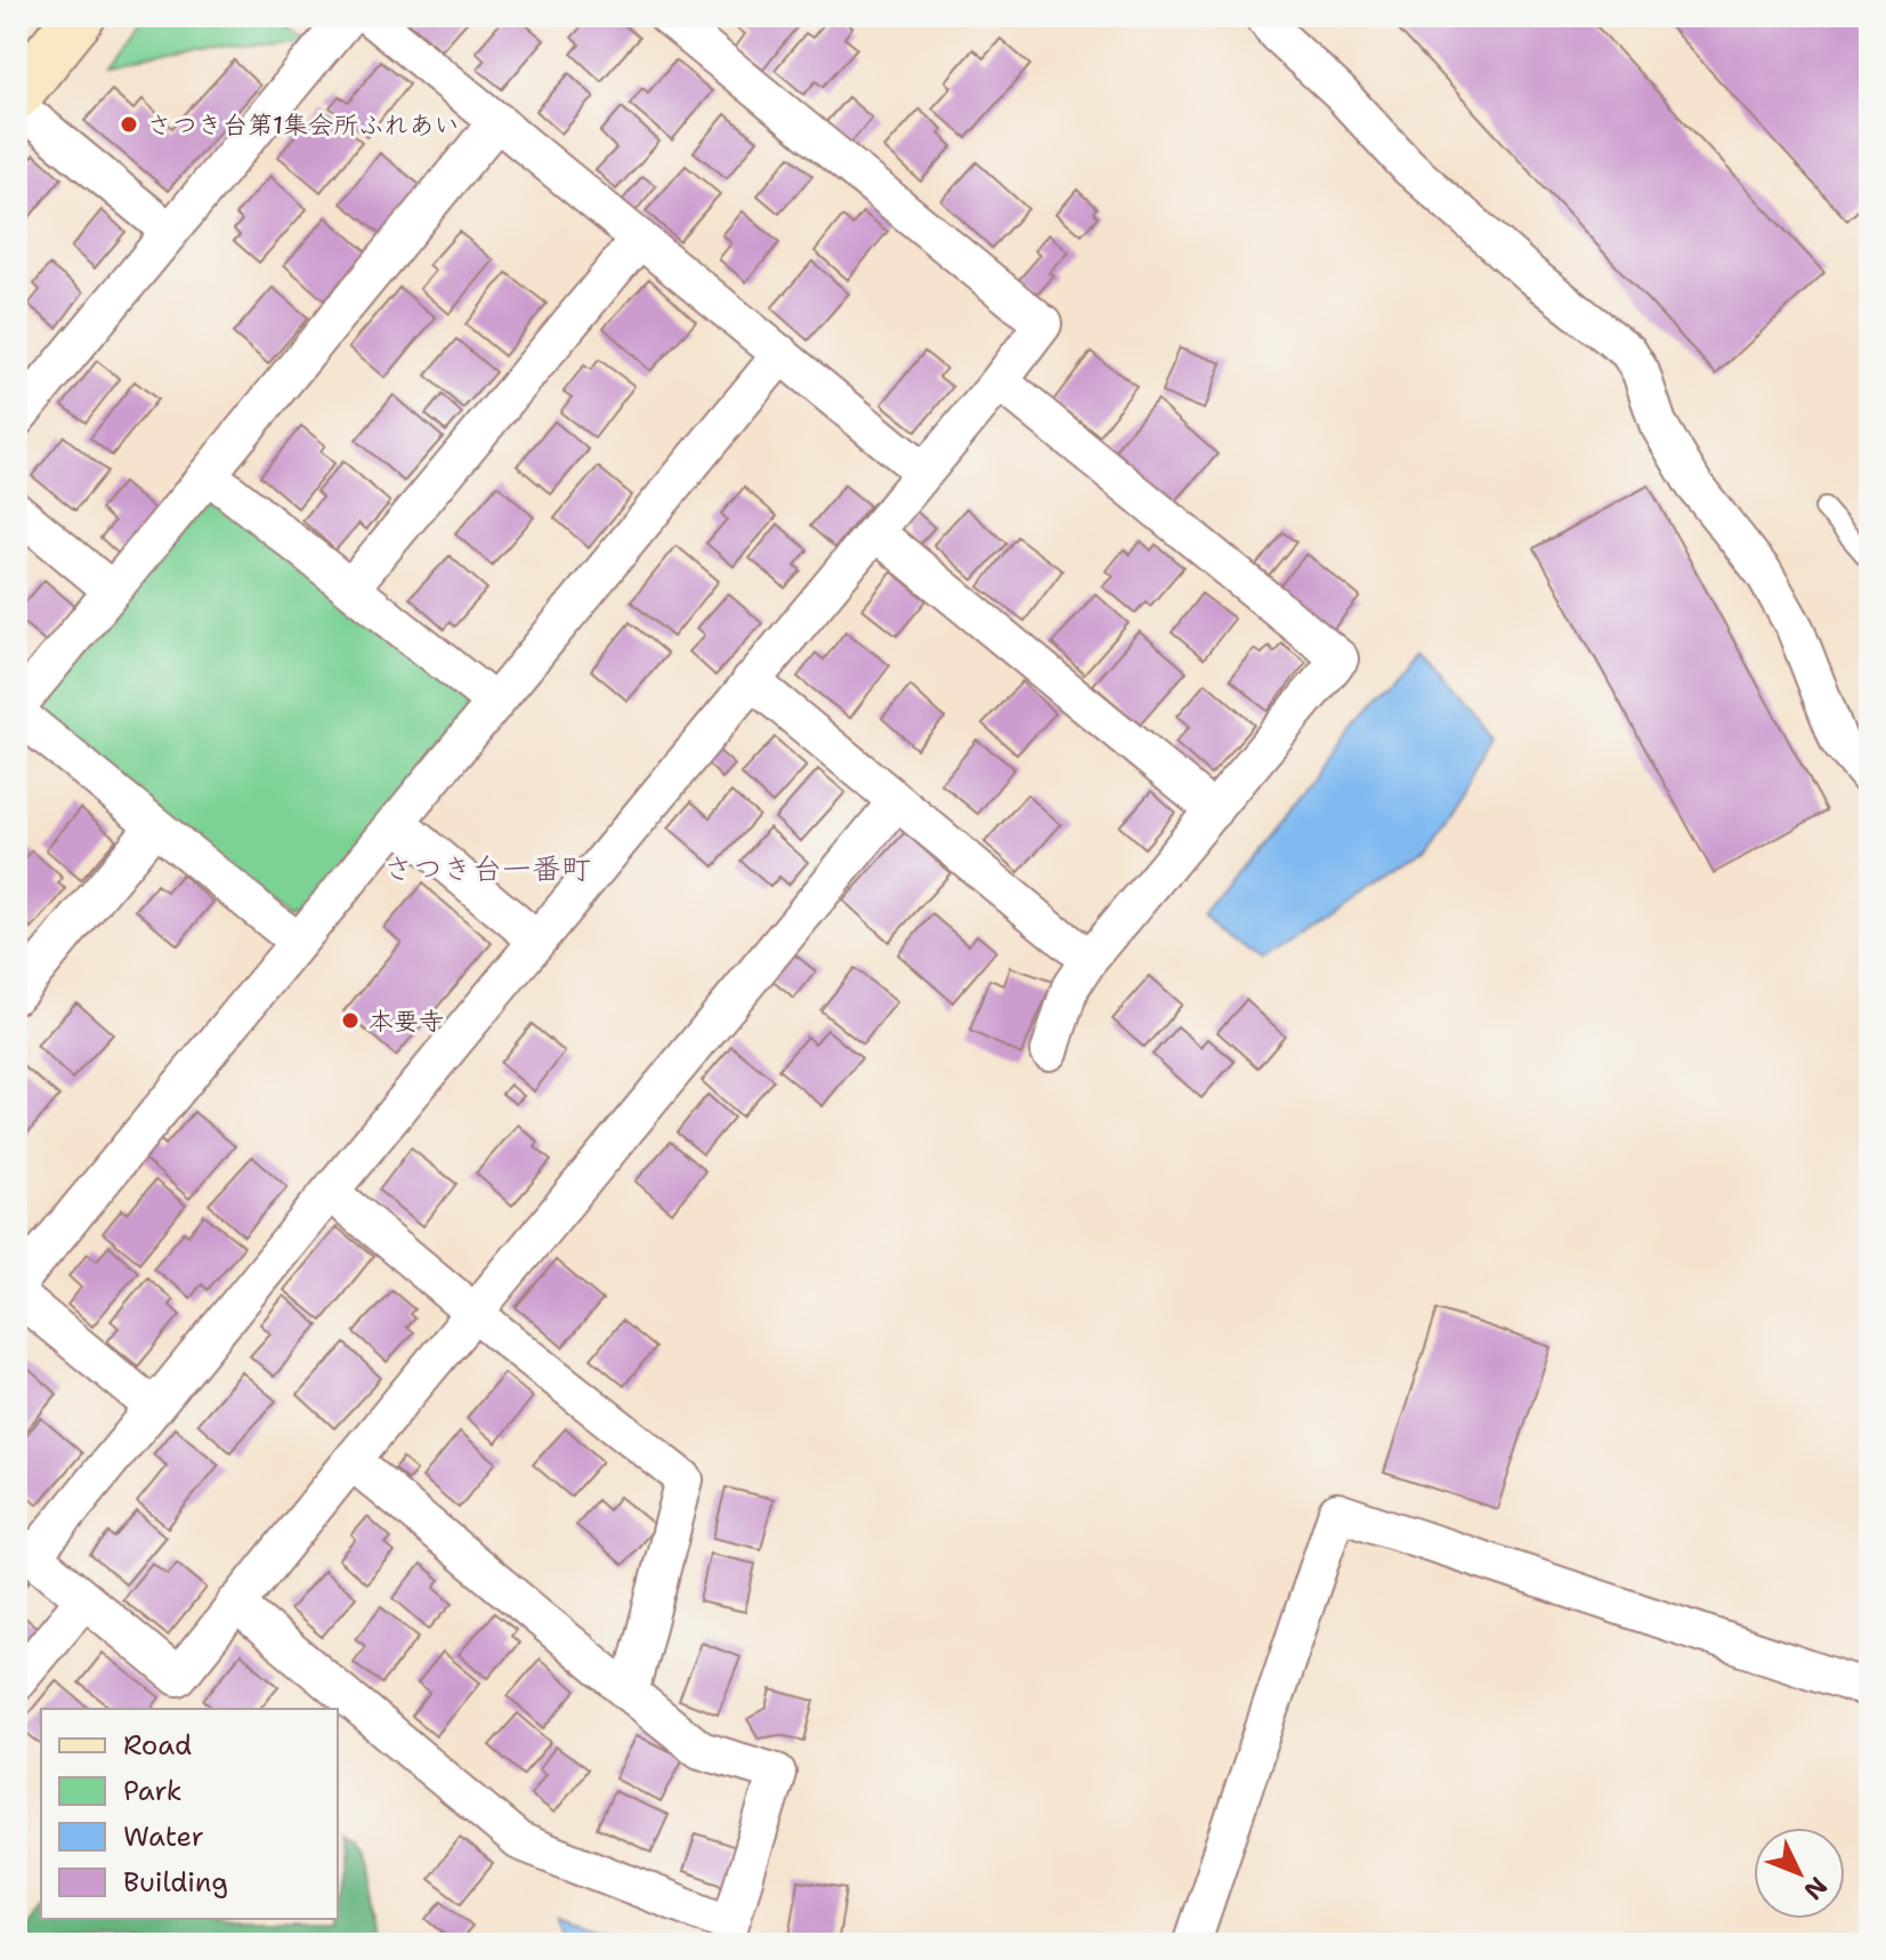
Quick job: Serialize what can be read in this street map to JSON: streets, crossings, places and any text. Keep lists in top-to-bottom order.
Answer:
{
  "districts": ["さつき台一番町"],
  "places": ["さつき台第1集会所ふれあい", "本要寺"],
  "legend": [
    "Road",
    "Park",
    "Water",
    "Building"
  ],
  "north": "bottom right"
}
